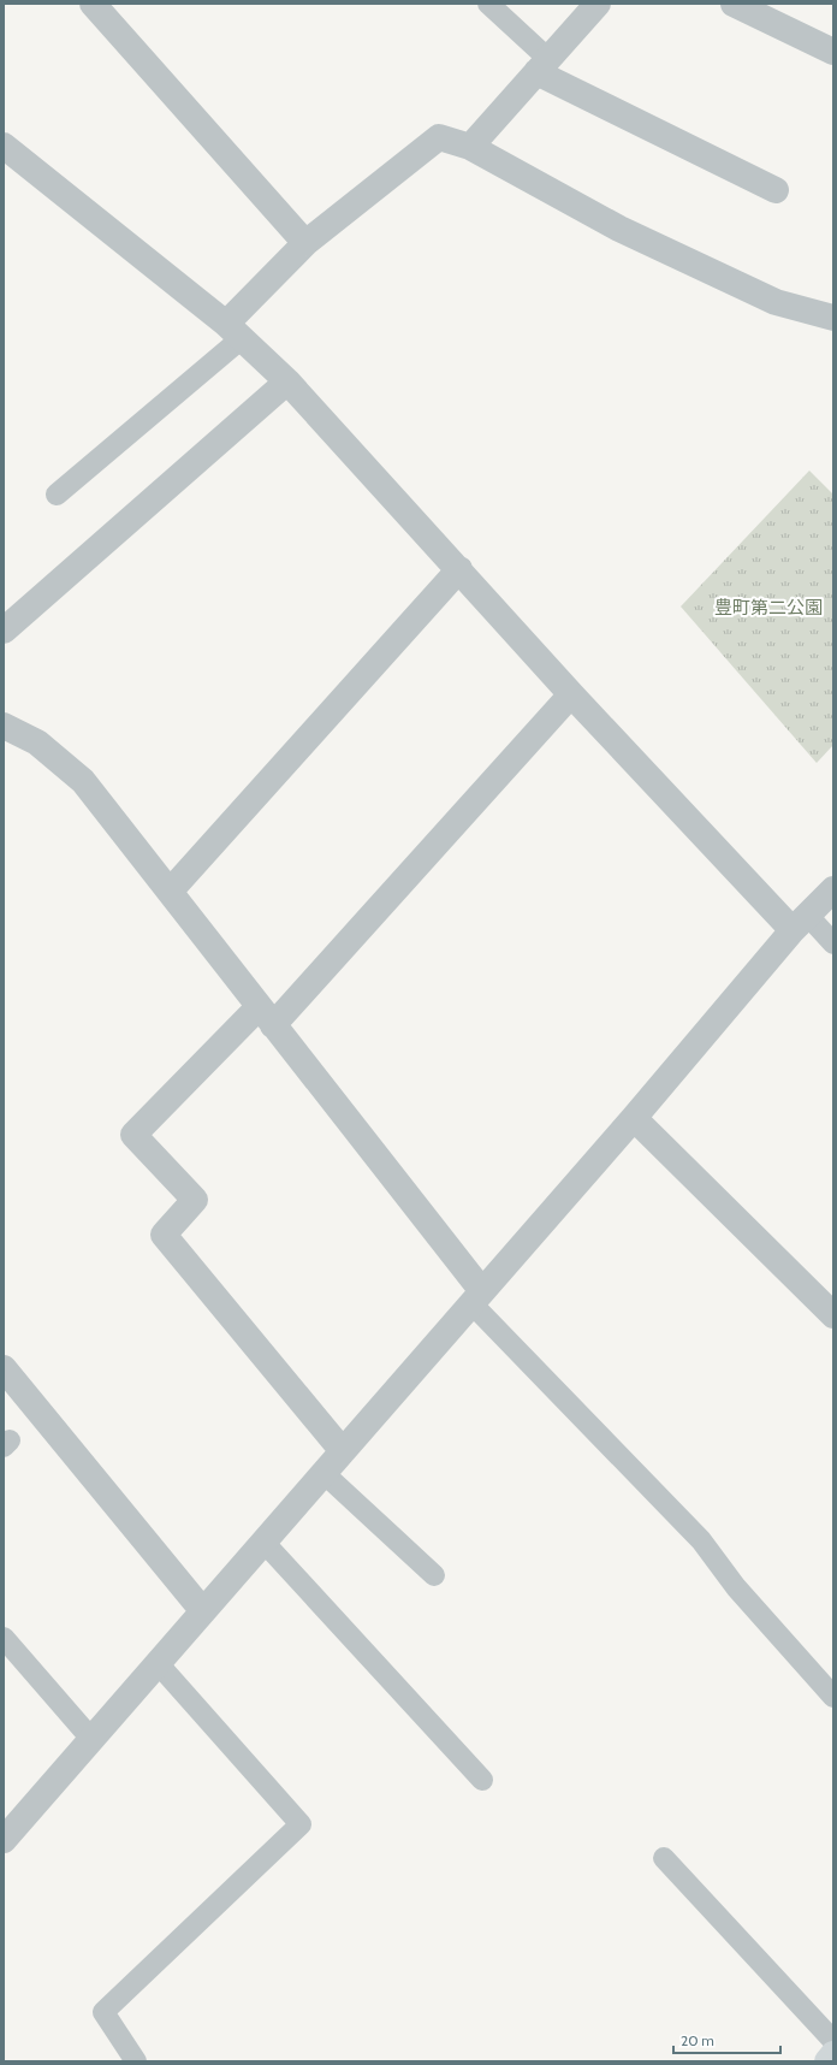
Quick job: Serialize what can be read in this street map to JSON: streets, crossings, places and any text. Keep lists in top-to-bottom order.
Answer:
{
  "parks": ["豊町第二公園"],
  "scale_bar": "20 m"
}
